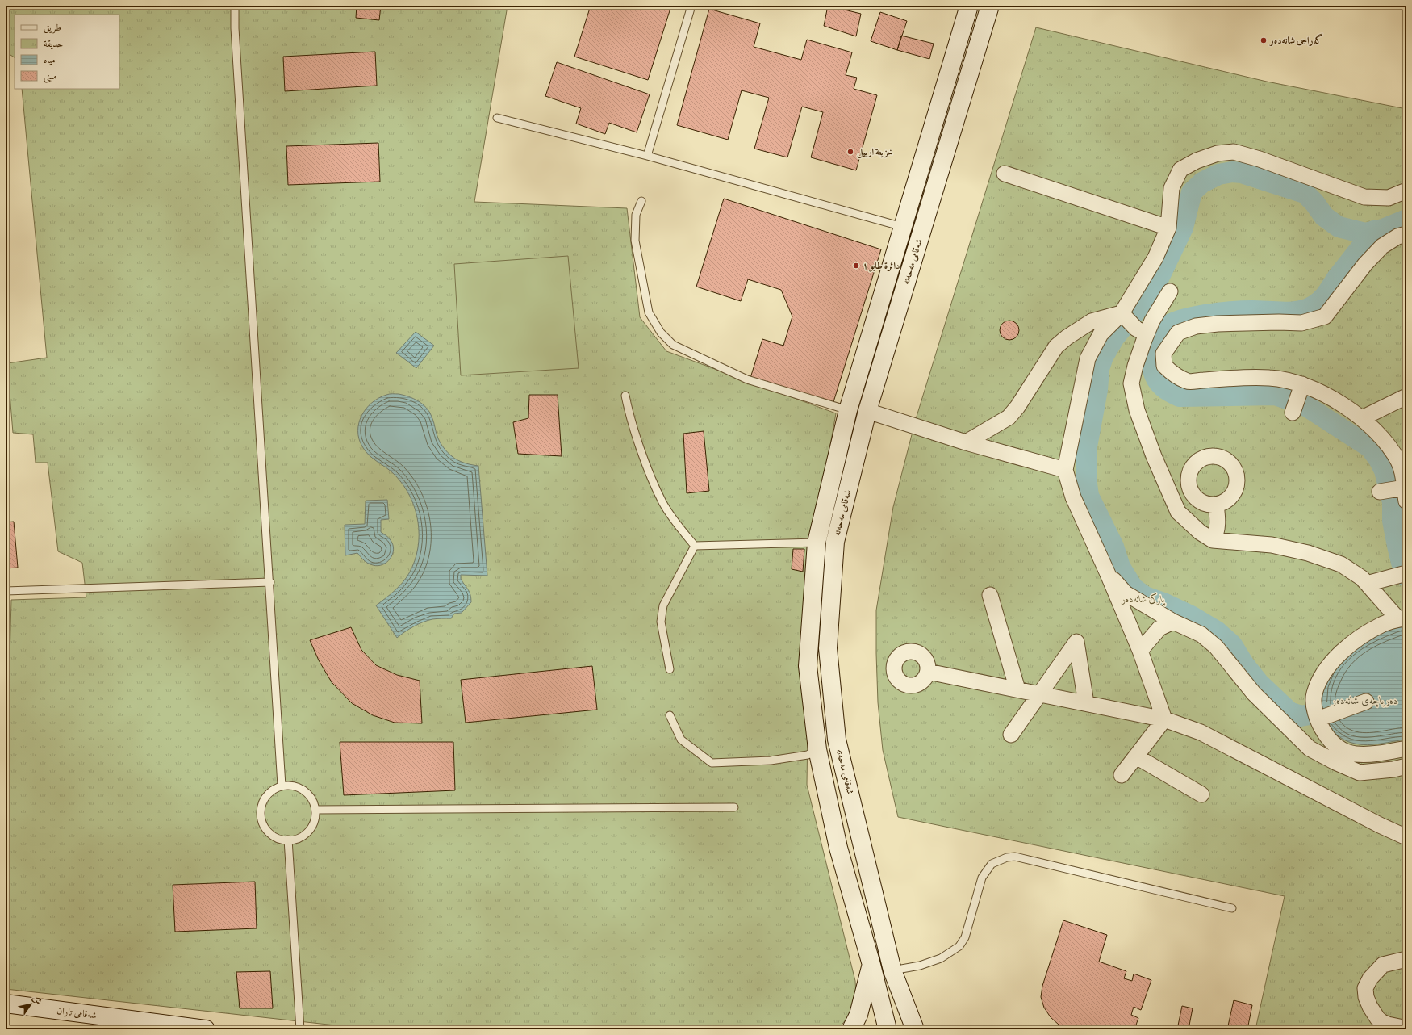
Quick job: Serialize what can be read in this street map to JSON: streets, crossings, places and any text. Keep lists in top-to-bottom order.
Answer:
{
  "streets": {
    "main road": ["شەقامی مەحەتە", "شەقامی تاران"]
  },
  "water": ["دەریاچەی شانەدەر"],
  "parks": ["پارکی شانەدەر"],
  "places": ["گەراجی شانەدەر", "خزينة اربيل", "دائرة طابو ١"],
  "legend": [
    "طريق",
    "حديقة",
    "مياه",
    "مبنى"
  ],
  "north": "top right"
}
